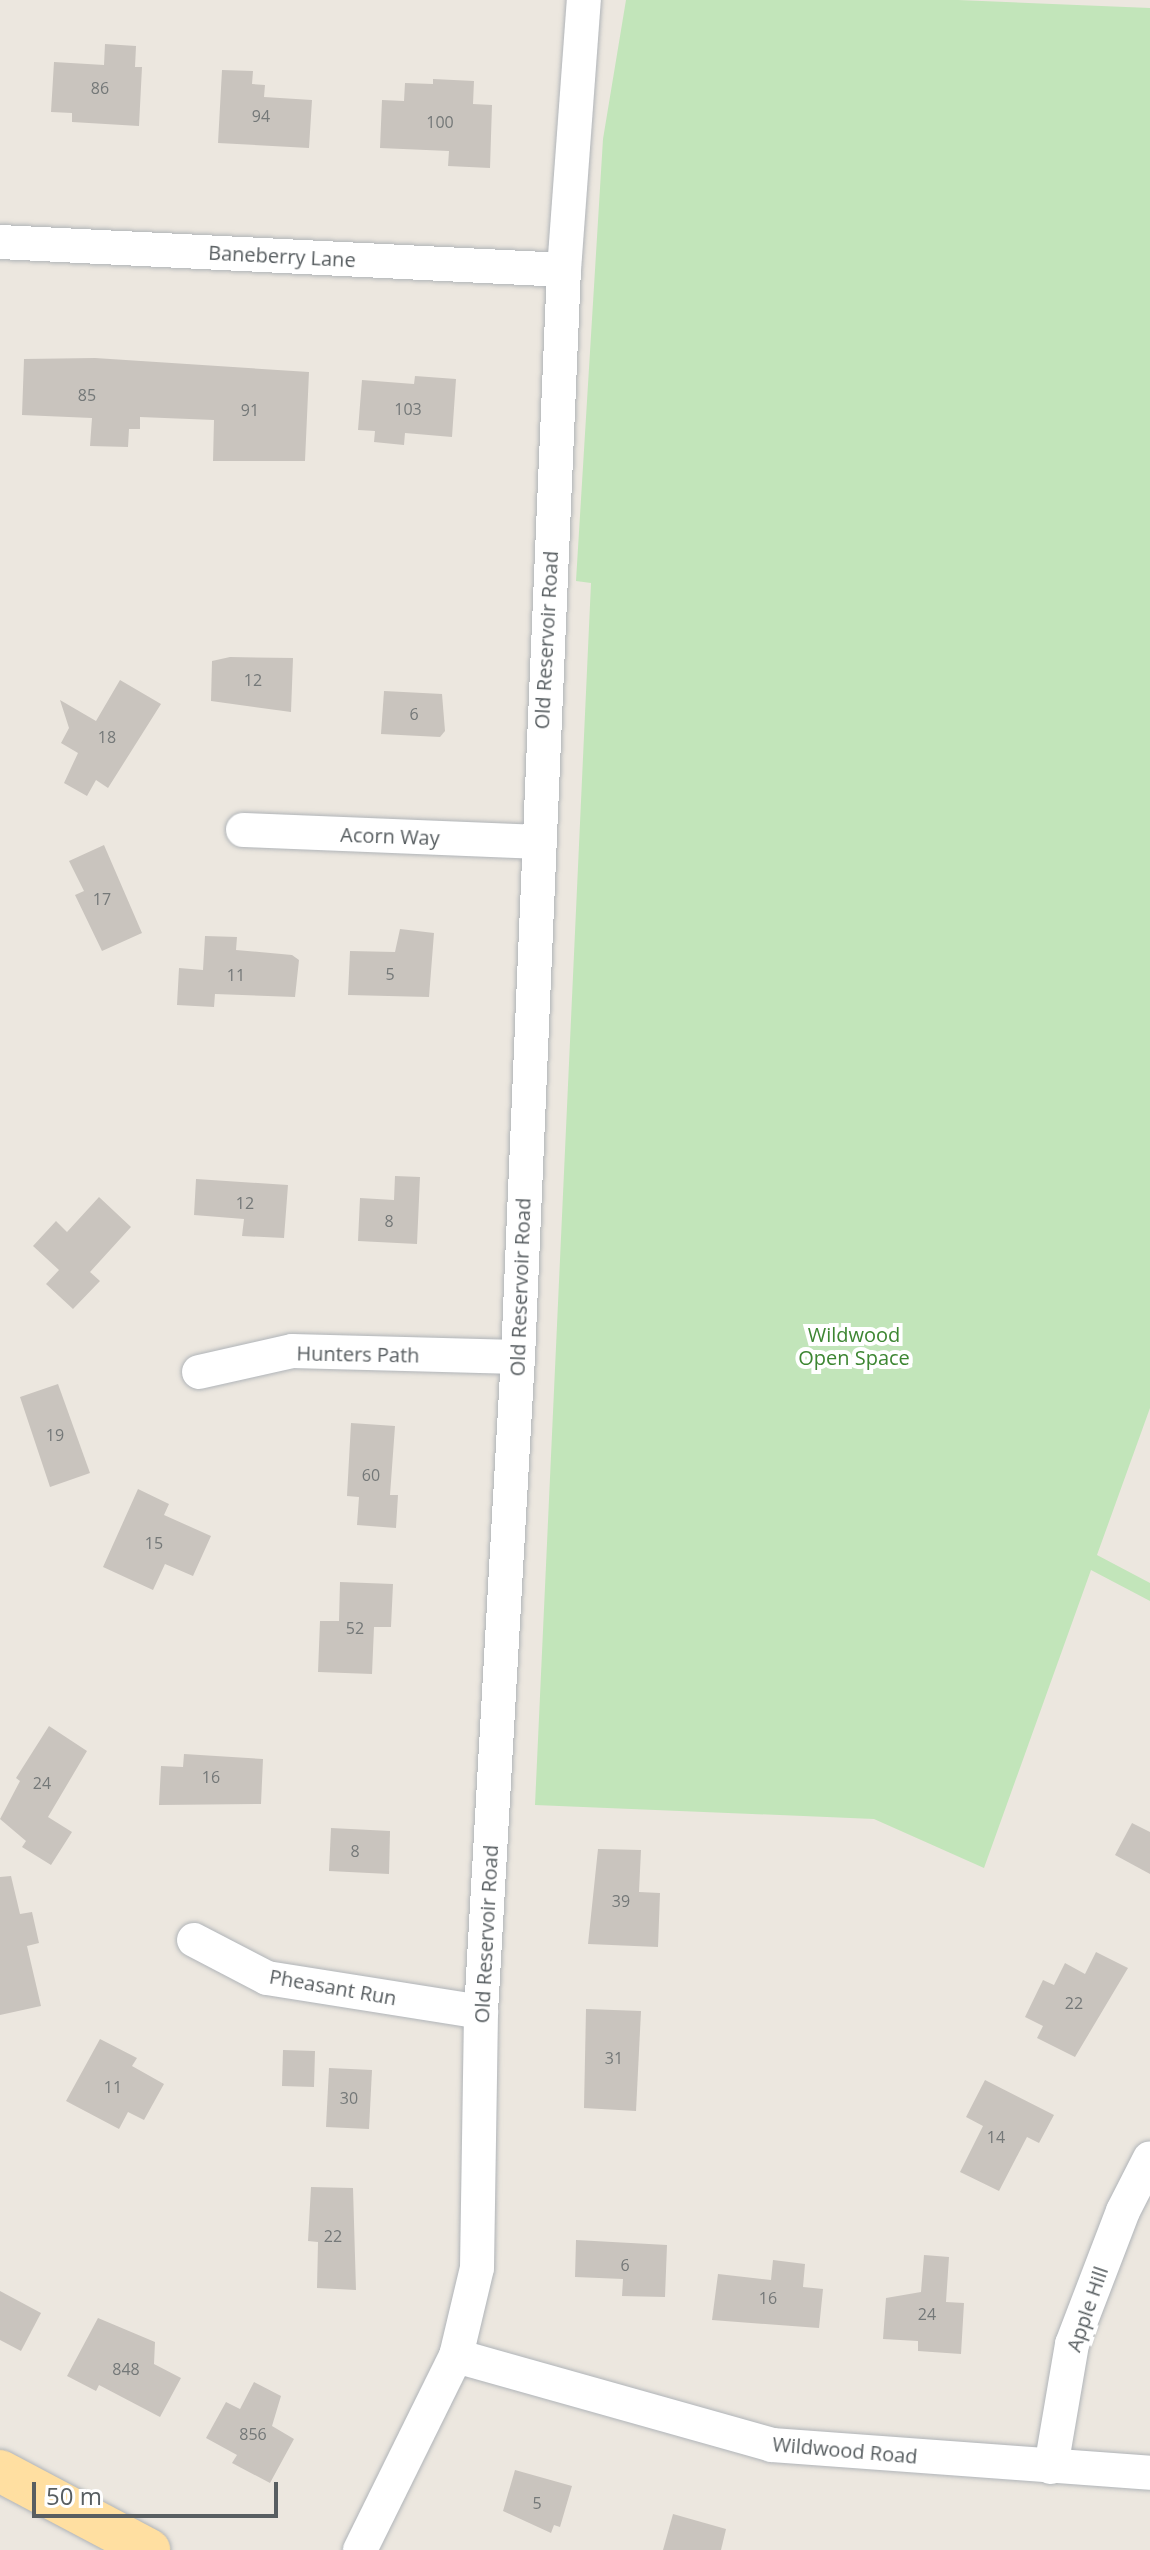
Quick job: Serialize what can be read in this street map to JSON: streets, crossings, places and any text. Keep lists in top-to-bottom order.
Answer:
{
  "streets": {
    "street": [
      "Baneberry Lane",
      "Old Reservoir Road",
      "Acorn Way",
      "Hunters Path",
      "Pheasant Run",
      "Apple Hill",
      "Wildwood Road"
    ]
  },
  "crossings": [
    ["Baneberry Lane", "Old Reservoir Road"],
    ["Old Reservoir Road", "Acorn Way"],
    ["Old Reservoir Road", "Hunters Path"],
    ["Old Reservoir Road", "Pheasant Run"],
    ["Old Reservoir Road", "Wildwood Road"],
    ["Apple Hill", "Wildwood Road"]
  ],
  "parks": ["Wildwood Open Space"],
  "house_numbers": [
    "86",
    "94",
    "100",
    "85",
    "103",
    "91",
    "12",
    "6",
    "18",
    "17",
    "5",
    "11",
    "12",
    "8",
    "19",
    "60",
    "15",
    "52",
    "16",
    "24",
    "8",
    "39",
    "22",
    "31",
    "11",
    "30",
    "14",
    "22",
    "6",
    "16",
    "24",
    "848",
    "856",
    "5"
  ],
  "scale_bar": "50 m"
}
